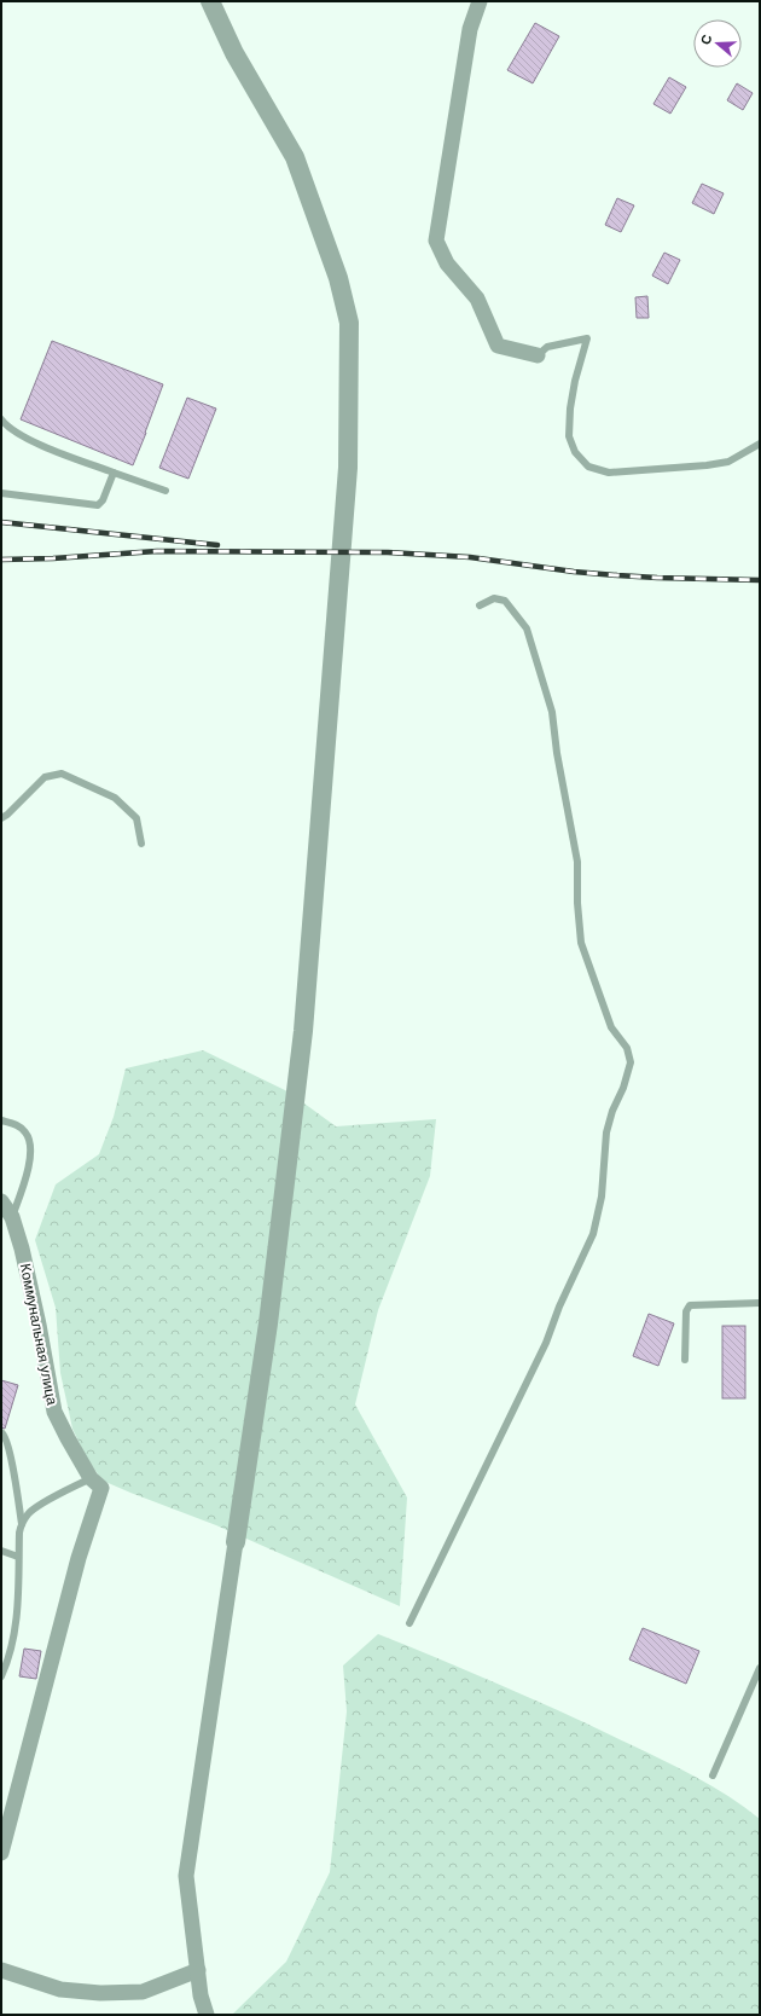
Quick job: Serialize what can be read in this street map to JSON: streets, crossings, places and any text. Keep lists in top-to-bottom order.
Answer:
{
  "streets": {
    "street": ["Коммунальная улица"]
  },
  "north": "left"
}
